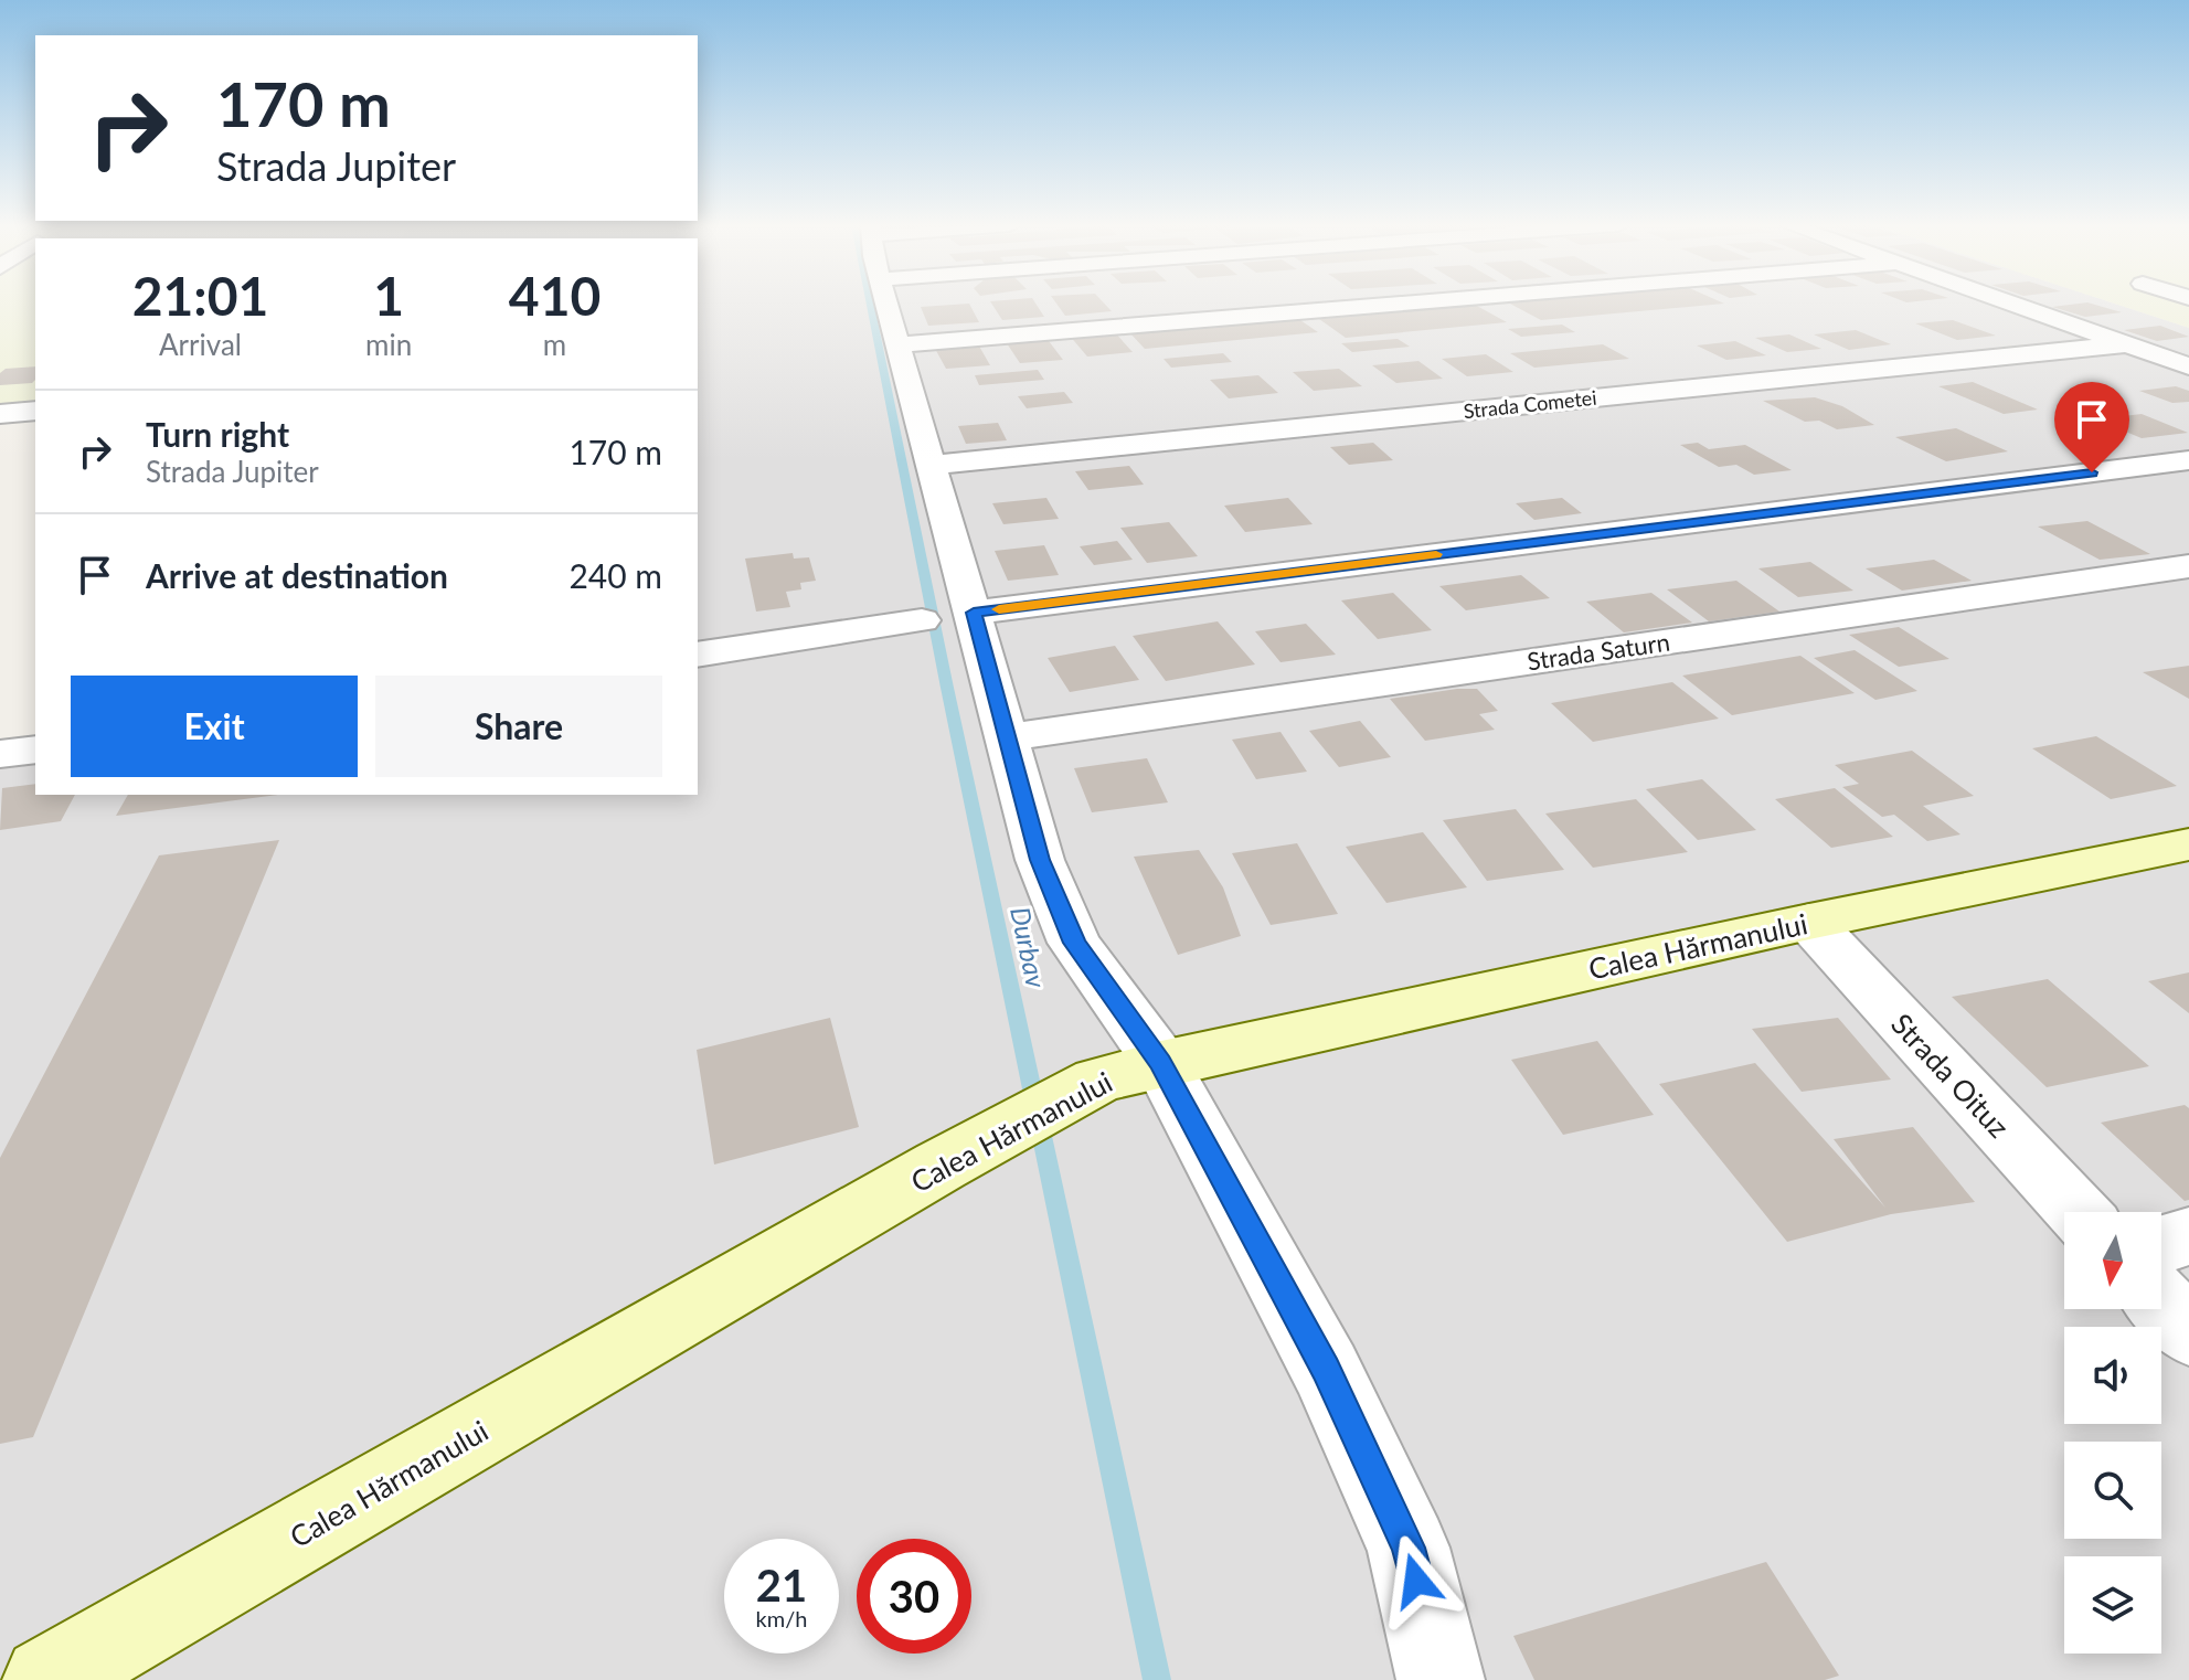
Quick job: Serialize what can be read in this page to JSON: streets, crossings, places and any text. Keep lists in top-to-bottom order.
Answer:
{
  "streets": {
    "street": [
      "Strada Cometei",
      "Strada Saturn",
      "Calea Hărmanului",
      "Strada Oituz"
    ]
  },
  "crossings": [
    ["Calea Hărmanului", "Strada Oituz"]
  ],
  "water": ["Durbav"],
  "north": "bottom",
  "page": {
    "turn": ["170 m", "Strada Jupiter"],
    "eta": [
      "21:01",
      "Arrival",
      "1",
      "min",
      "410",
      "m"
    ],
    "list": [
      {
        "name": "Turn right",
        "note": "Strada Jupiter",
        "value": "170 m"
      },
      {
        "name": "Arrive at destination",
        "value": "240 m"
      }
    ],
    "buttons": ["Exit", "Share"],
    "speed": "21 km/h",
    "limit": "30"
  }
}
